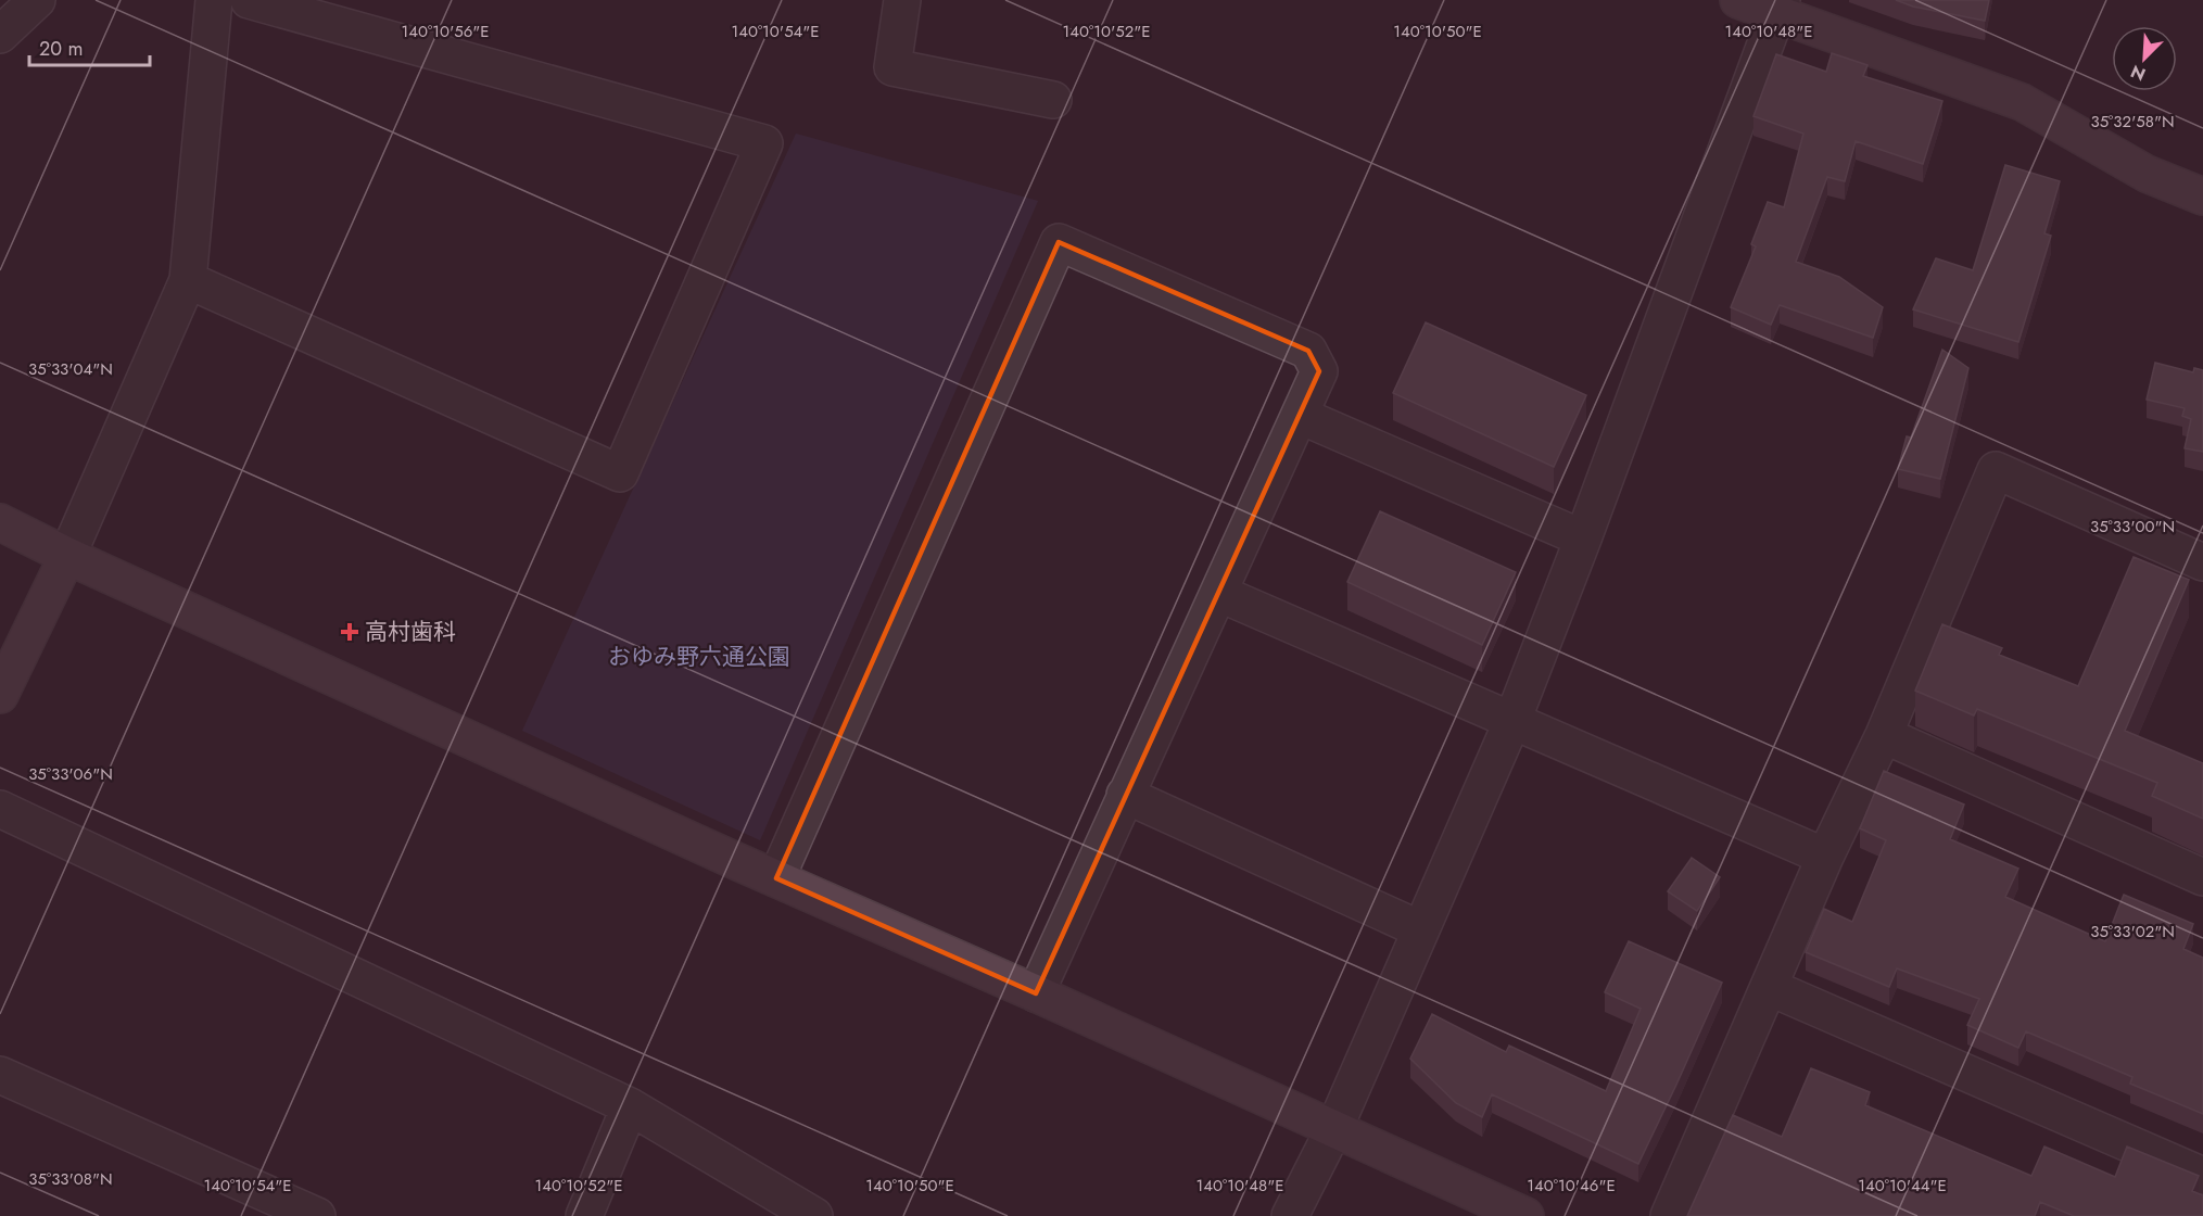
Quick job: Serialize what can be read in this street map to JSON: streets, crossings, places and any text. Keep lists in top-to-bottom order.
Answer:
{
  "parks": ["おゆみ野六通公園"],
  "places": {
    "health": ["高村歯科"]
  },
  "scale_bar": "20 m",
  "north": "bottom left",
  "coordinates": [
    "140°10'56\"E",
    "140°10'54\"E",
    "140°10'52\"E",
    "140°10'50\"E",
    "140°10'48\"E",
    "35°32'58\"N",
    "35°33'04\"N",
    "35°33'00\"N",
    "35°33'06\"N",
    "35°33'02\"N",
    "35°33'08\"N",
    "140°10'46\"E",
    "140°10'44\"E"
  ]
}
